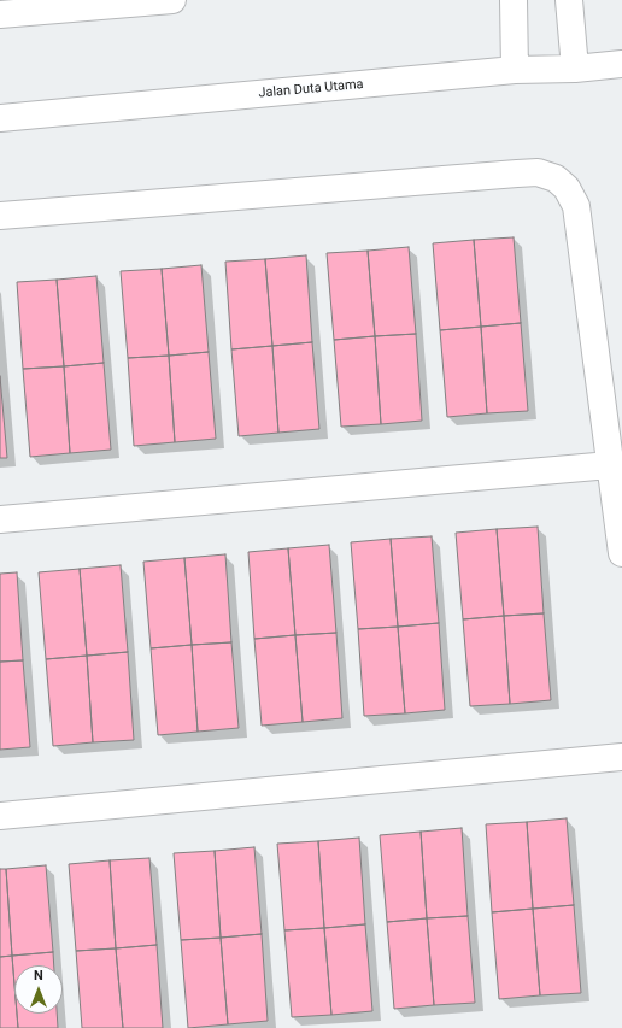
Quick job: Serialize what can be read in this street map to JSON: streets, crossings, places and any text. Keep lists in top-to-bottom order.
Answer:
{
  "streets": {
    "street": ["Jalan Duta Utama"]
  },
  "north": "top"
}
